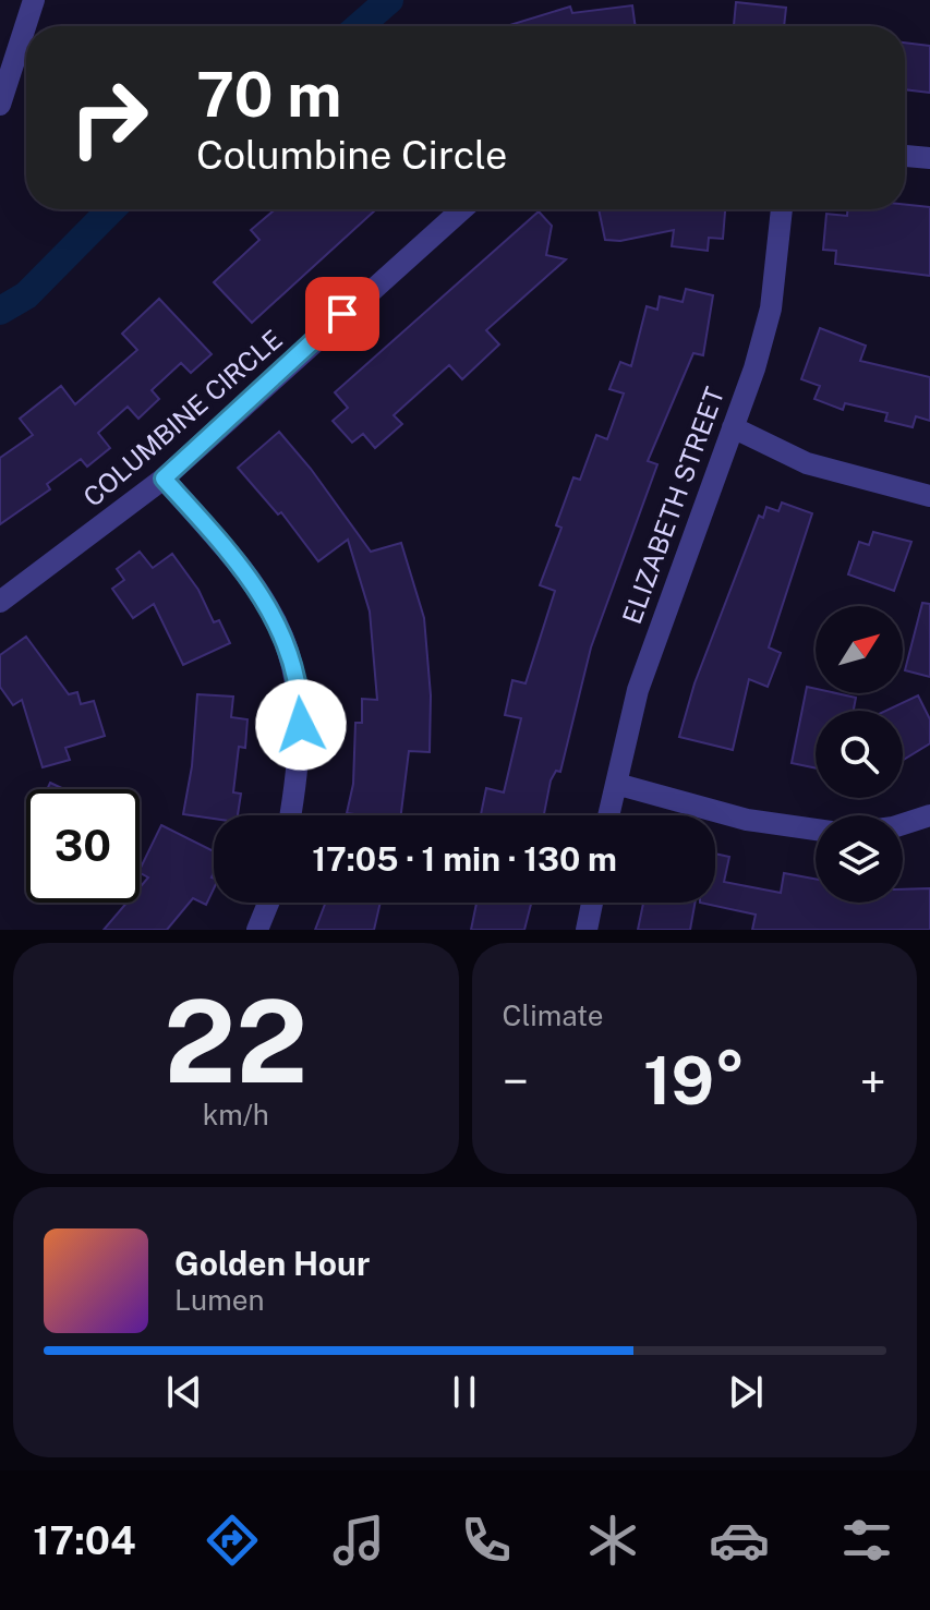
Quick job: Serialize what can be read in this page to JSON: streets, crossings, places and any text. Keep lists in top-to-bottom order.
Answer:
{
  "streets": {
    "street": ["COLUMBINE CIRCLE", "ELIZABETH STREET"]
  },
  "north": "top right",
  "page": {
    "turn": ["70 m", "Columbine Circle"],
    "limit": "30",
    "trip": "17:05 · 1 min · 130 m",
    "tile": [
      ["22", "km/h"],
      "Climate"
    ],
    "heat": ["−", "19°", "+"],
    "song": ["Golden Hour", "Lumen"],
    "tabs": "17:04"
  }
}
